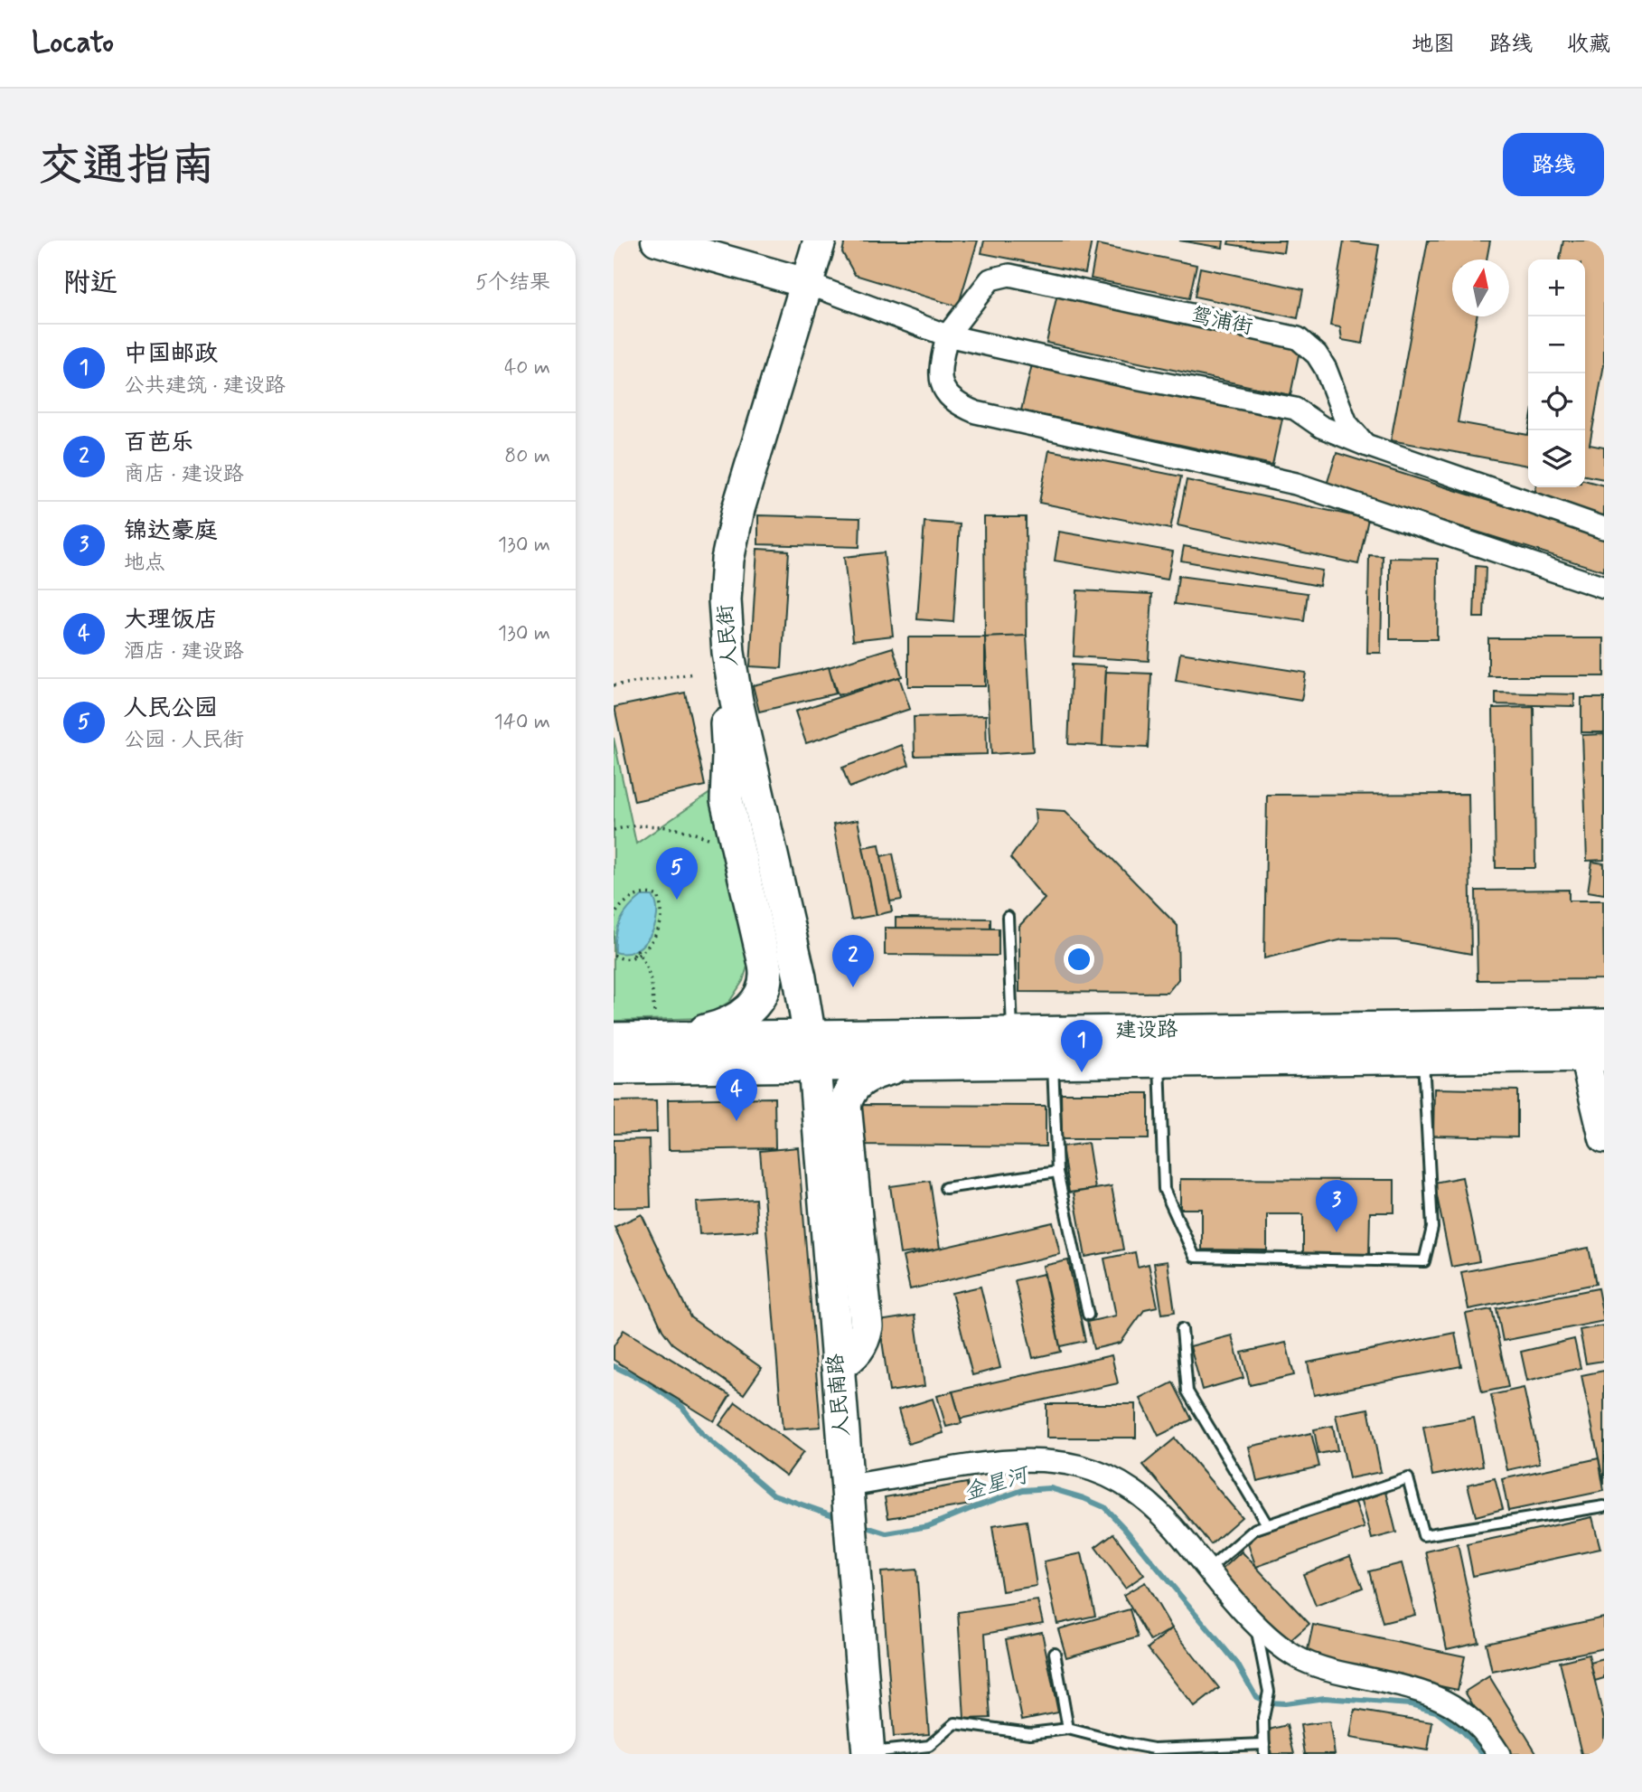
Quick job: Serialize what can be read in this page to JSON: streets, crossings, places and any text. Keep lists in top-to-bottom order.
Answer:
{
  "streets": {
    "main road": ["人民街", "建设路", "人民南路"],
    "street": ["鸳浦街"]
  },
  "crossings": [
    ["人民街", "建设路"],
    ["人民街", "人民南路"],
    ["建设路", "人民南路"]
  ],
  "water": ["金星河"],
  "north": "top",
  "page": {
    "header": "Locato",
    "nav": ["地图", "路线", "收藏"],
    "title": "交通指南",
    "buttons": "路线",
    "heading": ["附近", "5个结果"],
    "map_buttons": ["+", "−"],
    "list": [
      {
        "mark": "1",
        "name": "中国邮政",
        "note": "公共建筑 · 建设路",
        "value": "40 m"
      },
      {
        "mark": "2",
        "name": "百芭乐",
        "note": "商店 · 建设路",
        "value": "80 m"
      },
      {
        "mark": "3",
        "name": "锦达豪庭",
        "note": "地点",
        "value": "130 m"
      },
      {
        "mark": "4",
        "name": "大理饭店",
        "note": "酒店 · 建设路",
        "value": "130 m"
      },
      {
        "mark": "5",
        "name": "人民公园",
        "note": "公园 · 人民街",
        "value": "140 m"
      }
    ],
    "pins": [
      "5",
      "2",
      "1",
      "4",
      "3"
    ]
  }
}
